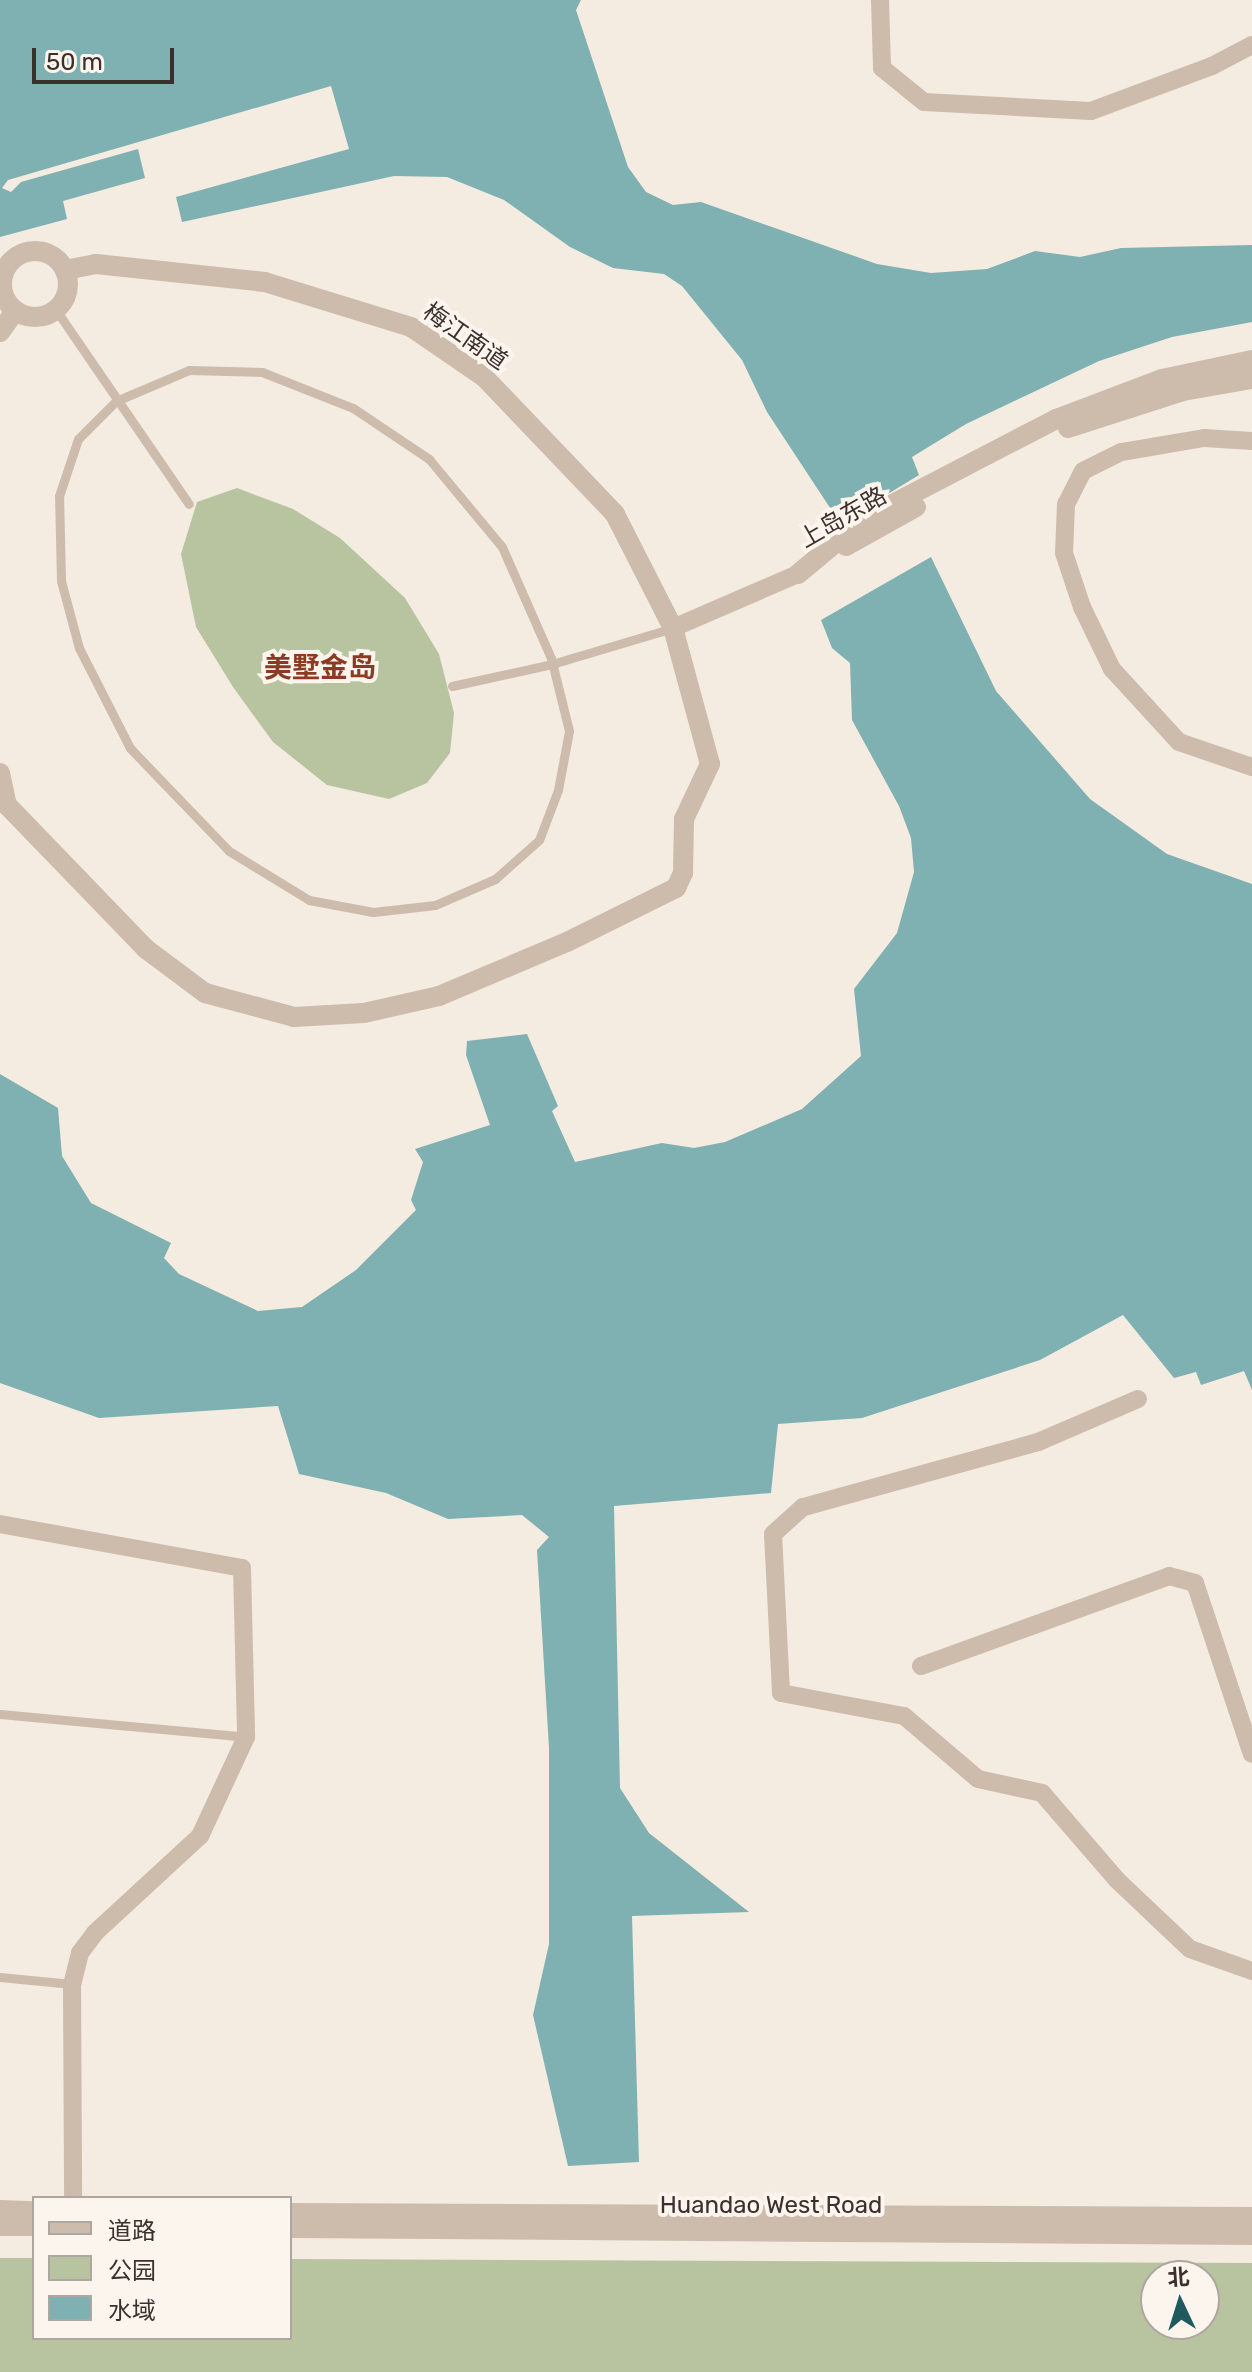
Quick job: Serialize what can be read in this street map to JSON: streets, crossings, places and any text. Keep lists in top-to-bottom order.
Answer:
{
  "streets": {
    "street": ["梅江南道", "上岛东路", "Huandao West Road"]
  },
  "districts": ["美墅金岛"],
  "legend": ["道路", "公园", "水域"],
  "scale_bar": "50 m",
  "north": "top"
}
